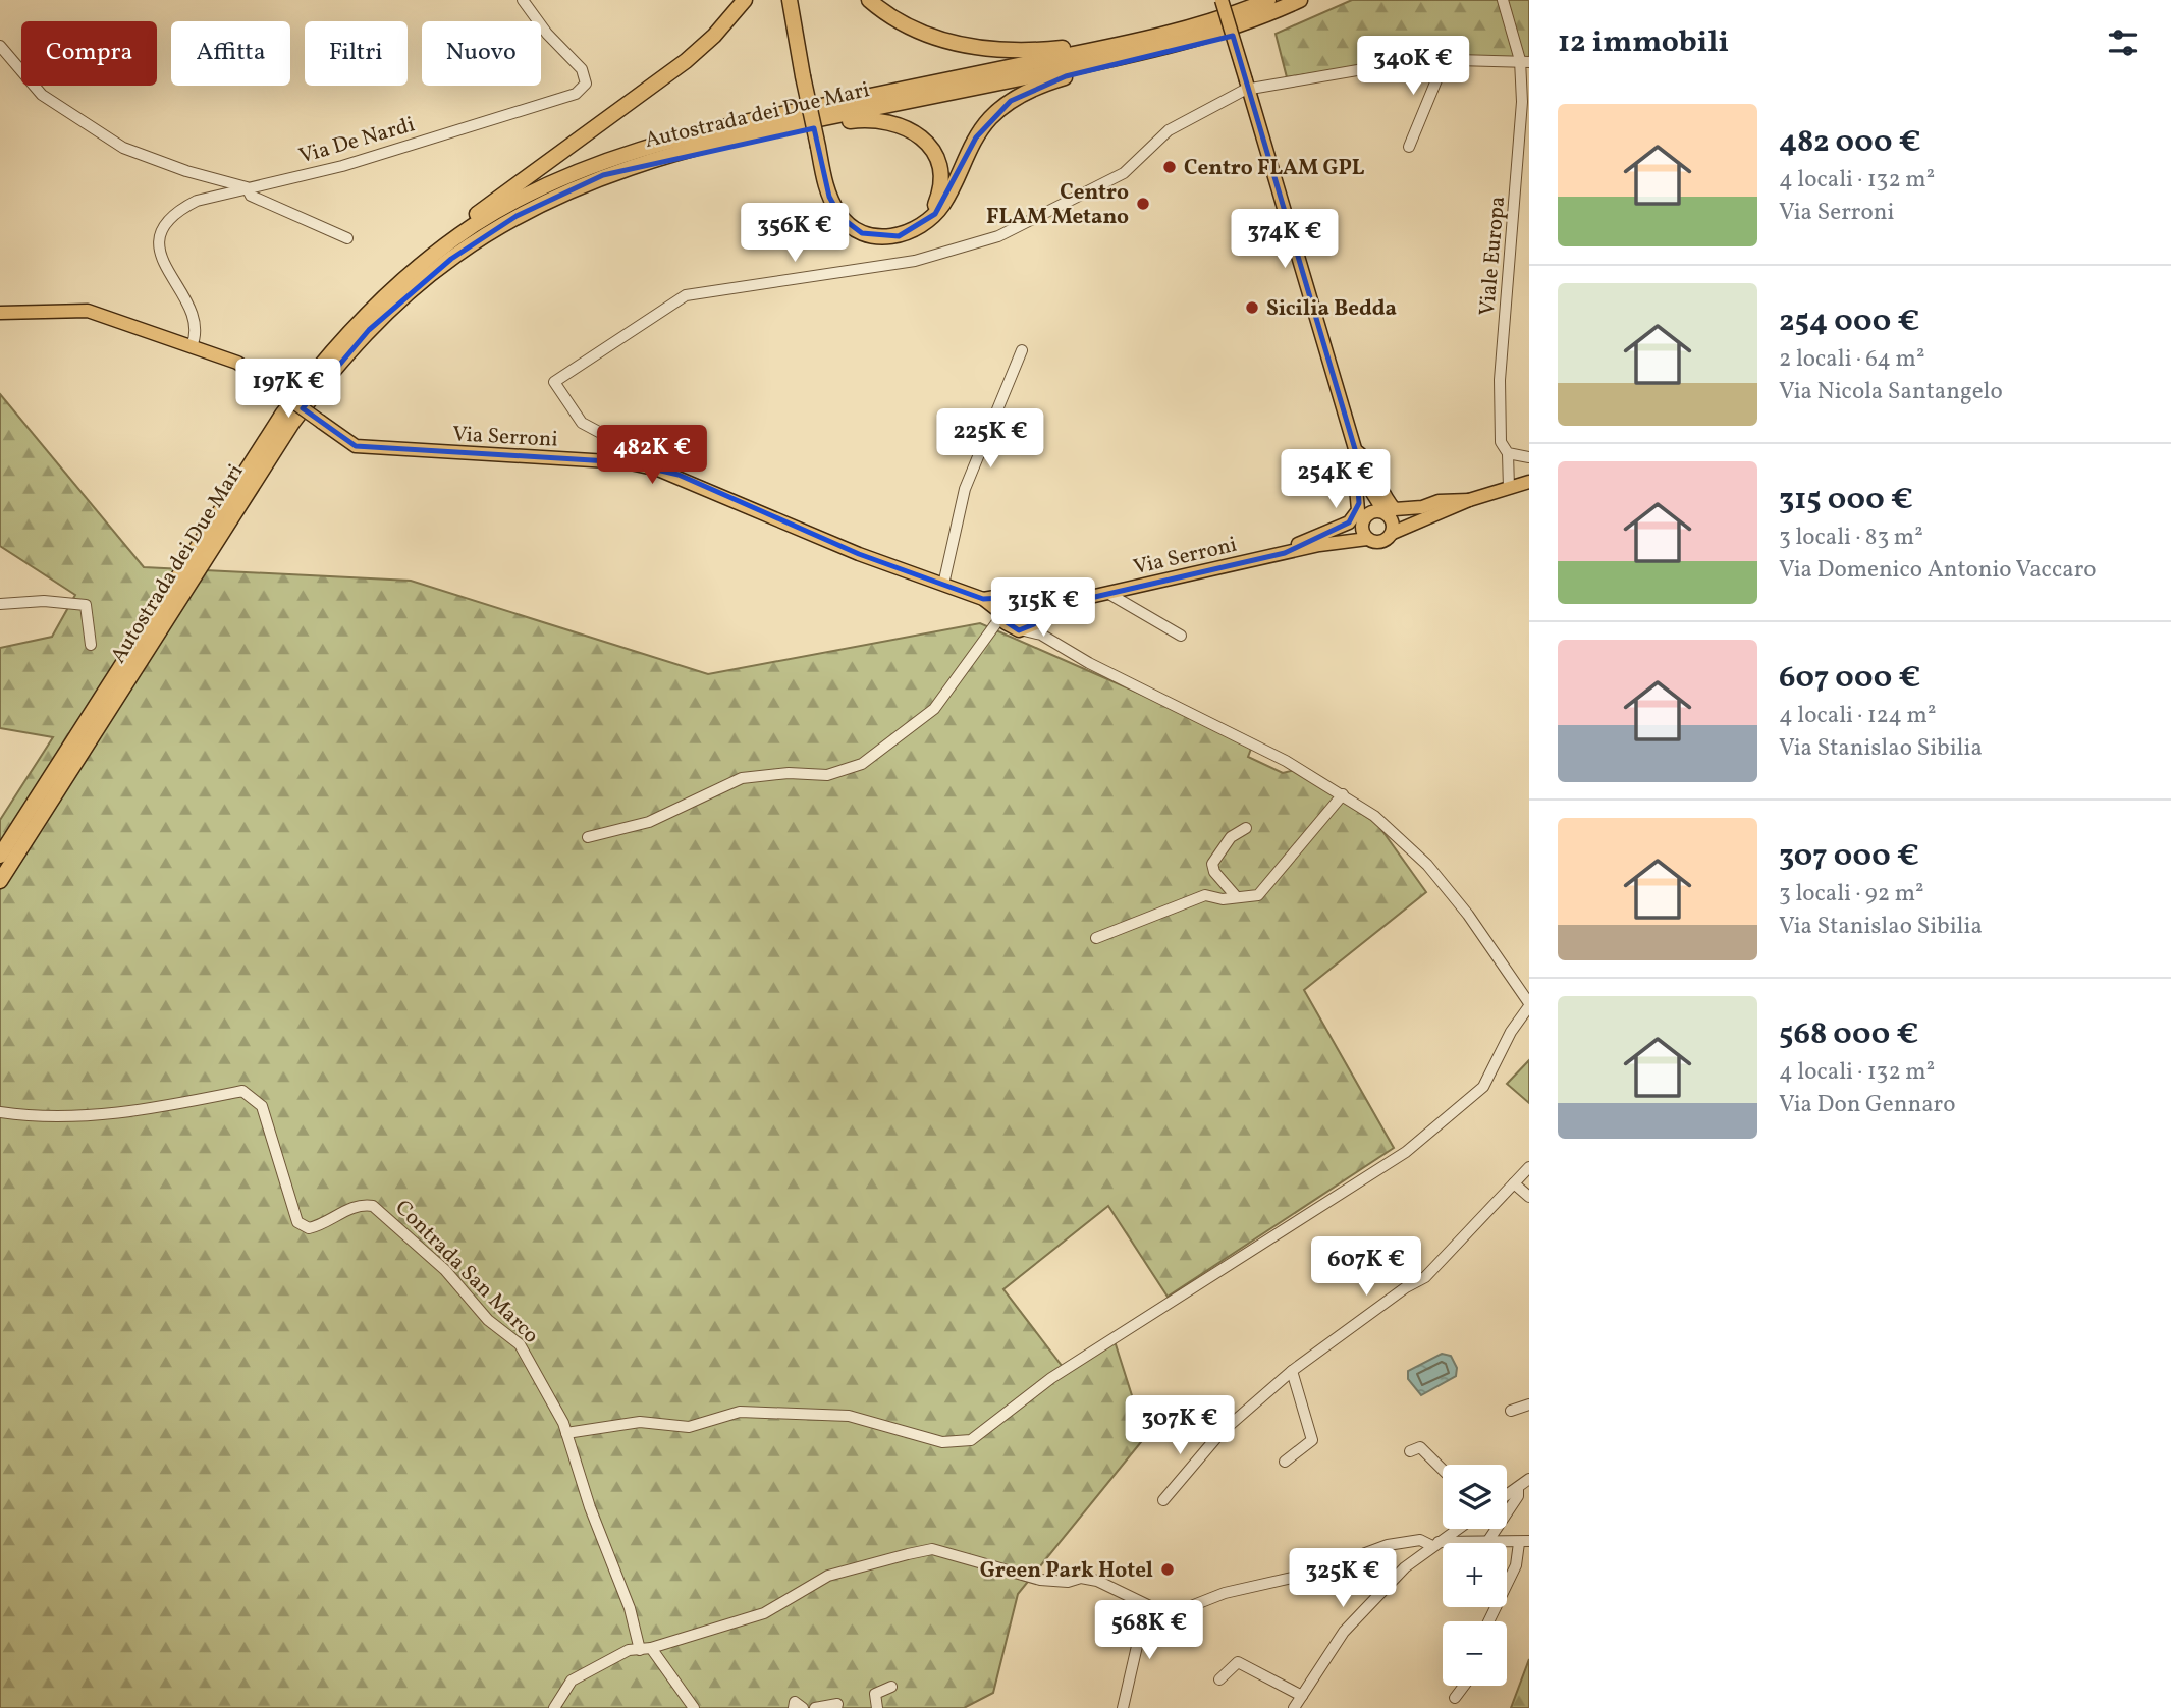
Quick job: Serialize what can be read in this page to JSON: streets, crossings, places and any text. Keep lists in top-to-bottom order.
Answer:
{
  "streets": {
    "highway": ["Autostrada dei Due Mari"],
    "main road": ["Via Serroni"],
    "street": ["Via De Nardi", "Viale Europa", "Contrada San Marco"]
  },
  "crossings": [
    ["Via De Nardi", "Via Serroni"]
  ],
  "places": [
    "Centro FLAM GPL",
    "Centro FLAM Metano",
    "Sicilia Bedda",
    "Green Park Hotel"
  ],
  "page": {
    "heading": "12 immobili",
    "chip": [
      "Compra",
      "Affitta",
      "Filtri",
      "Nuovo"
    ],
    "price": [
      "340K €",
      "356K €",
      "374K €",
      "197K €",
      "225K €",
      "482K €",
      "254K €",
      "315K €",
      "607K €",
      "307K €",
      "325K €",
      "568K €"
    ],
    "list": [
      {
        "name": "482 000 €",
        "note": "4 locali · 132 m² · Via Serroni"
      },
      {
        "name": "254 000 €",
        "note": "2 locali · 64 m² · Via Nicola Santangelo"
      },
      {
        "name": "315 000 €",
        "note": "3 locali · 83 m² · Via Domenico Antonio Vaccaro"
      },
      {
        "name": "607 000 €",
        "note": "4 locali · 124 m² · Via Stanislao Sibilia"
      },
      {
        "name": "307 000 €",
        "note": "3 locali · 92 m² · Via Stanislao Sibilia"
      },
      {
        "name": "568 000 €",
        "note": "4 locali · 132 m² · Via Don Gennaro"
      }
    ],
    "map_buttons": ["+", "−"]
  }
}
